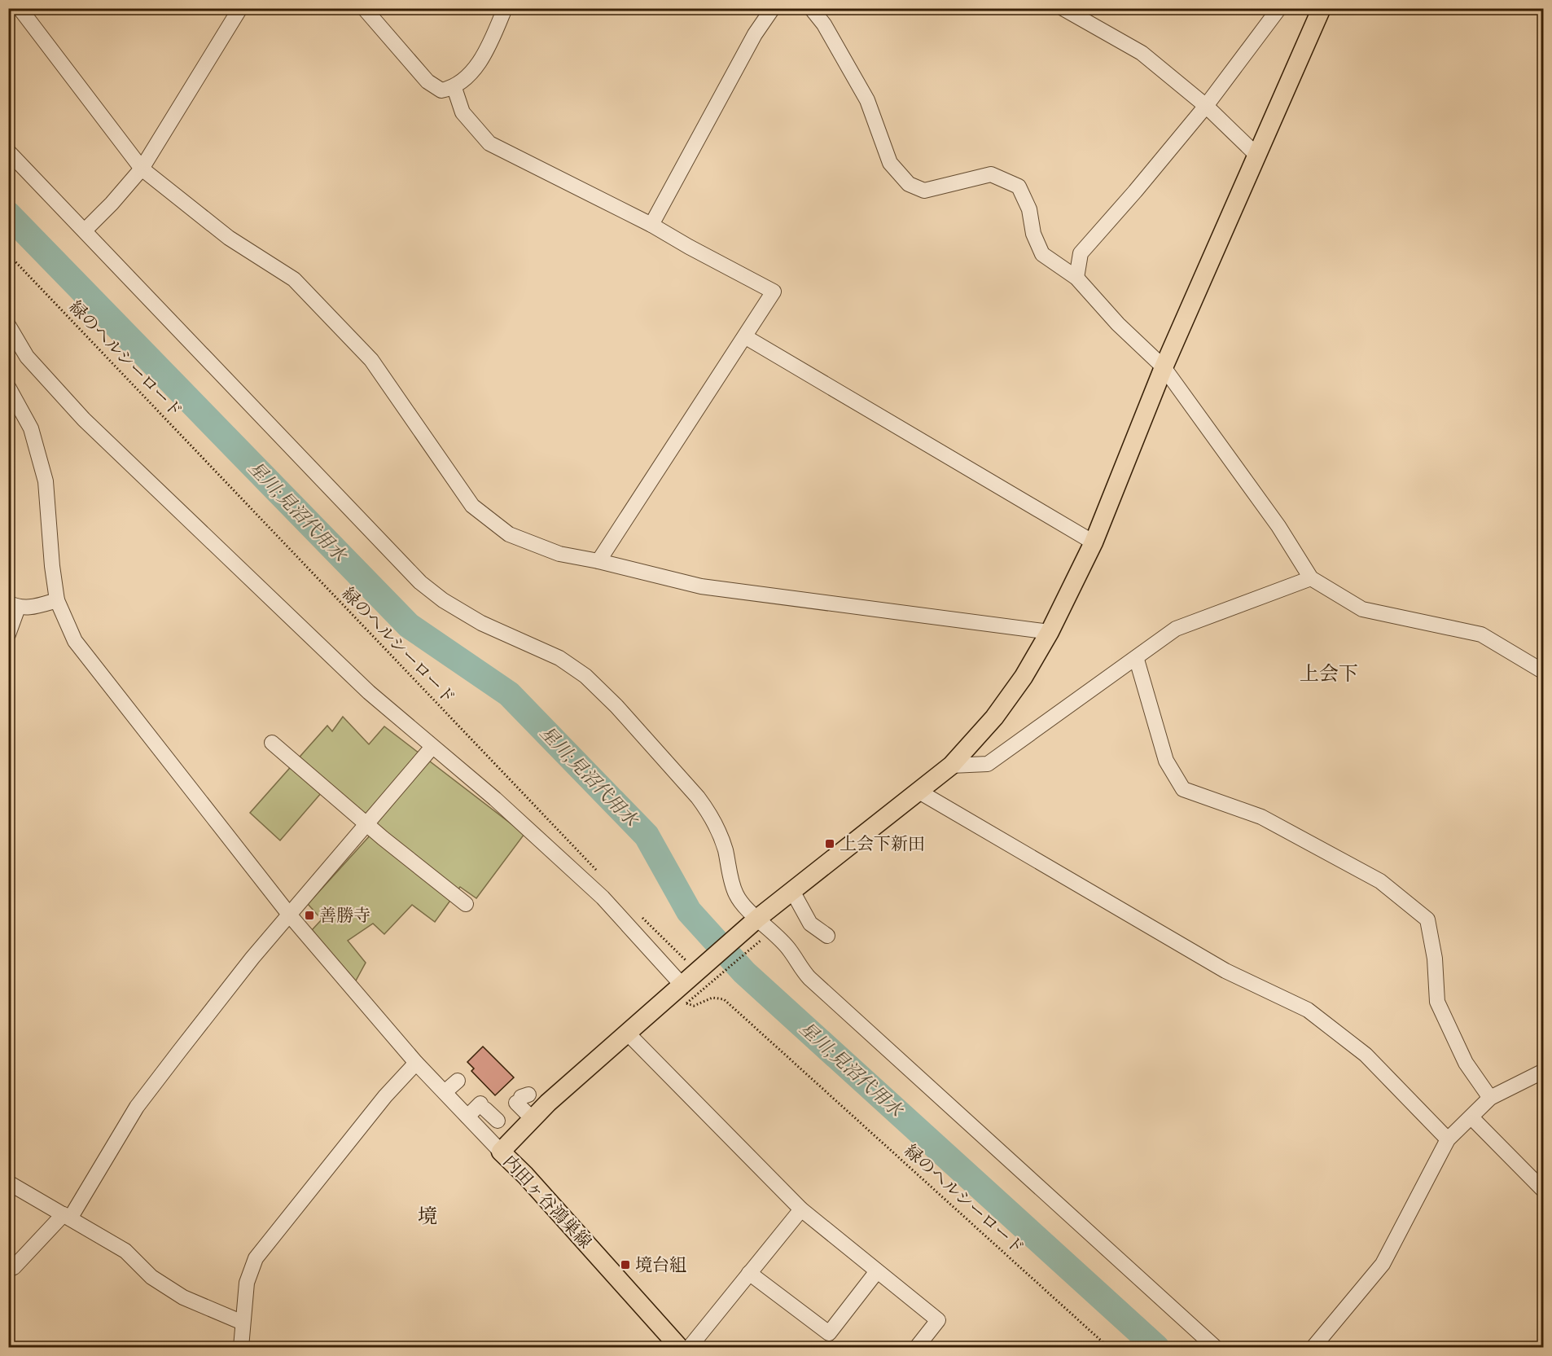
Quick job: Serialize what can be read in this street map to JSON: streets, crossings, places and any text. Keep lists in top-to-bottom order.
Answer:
{
  "streets": {
    "main road": ["内田ヶ谷鴻巣線"],
    "path": ["緑のヘルシーロード"]
  },
  "districts": ["上会下", "境"],
  "water": ["星川;見沼代用水"],
  "places": {
    "transit": ["上会下新田", "善勝寺", "境台組"]
  }
}
